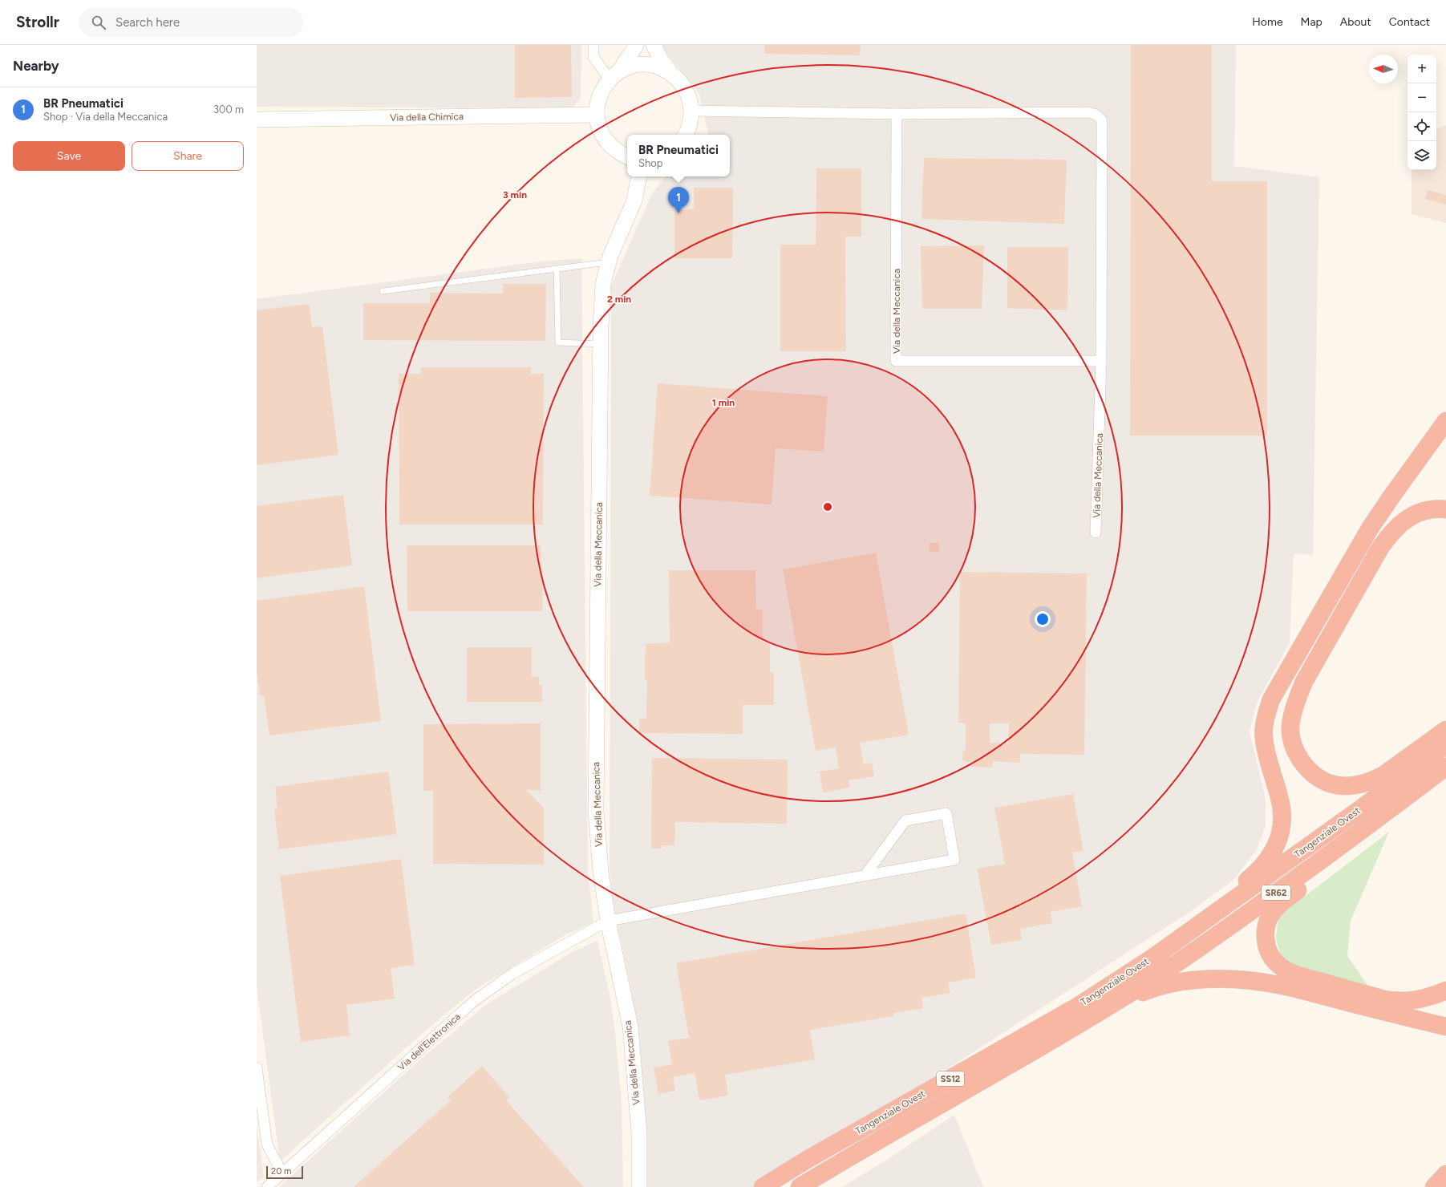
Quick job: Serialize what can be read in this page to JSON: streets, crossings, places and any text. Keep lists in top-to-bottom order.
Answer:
{
  "streets": {
    "highway": ["Tangenziale Ovest", "SR62", "SS12"],
    "street": ["Via della Chimica", "Via della Meccanica", "Via dell'Elettronica"]
  },
  "crossings": [
    ["Via della Meccanica", "Via dell'Elettronica"]
  ],
  "scale_bar": "20 m",
  "north": "left",
  "page": {
    "header": "Strollr",
    "search": "Search here",
    "nav": [
      "Home",
      "Map",
      "About",
      "Contact"
    ],
    "heading": "Nearby",
    "map_buttons": ["+", "−"],
    "list": [
      {
        "mark": "1",
        "name": "BR Pneumatici",
        "note": "Shop · Via della Meccanica",
        "value": "300 m"
      }
    ],
    "buttons": ["Save", "Share"],
    "popup": ["BR Pneumatici", "Shop"],
    "pins": "1",
    "scale": "20 m"
  },
  "rings": ["3 min", "2 min", "1 min"]
}
